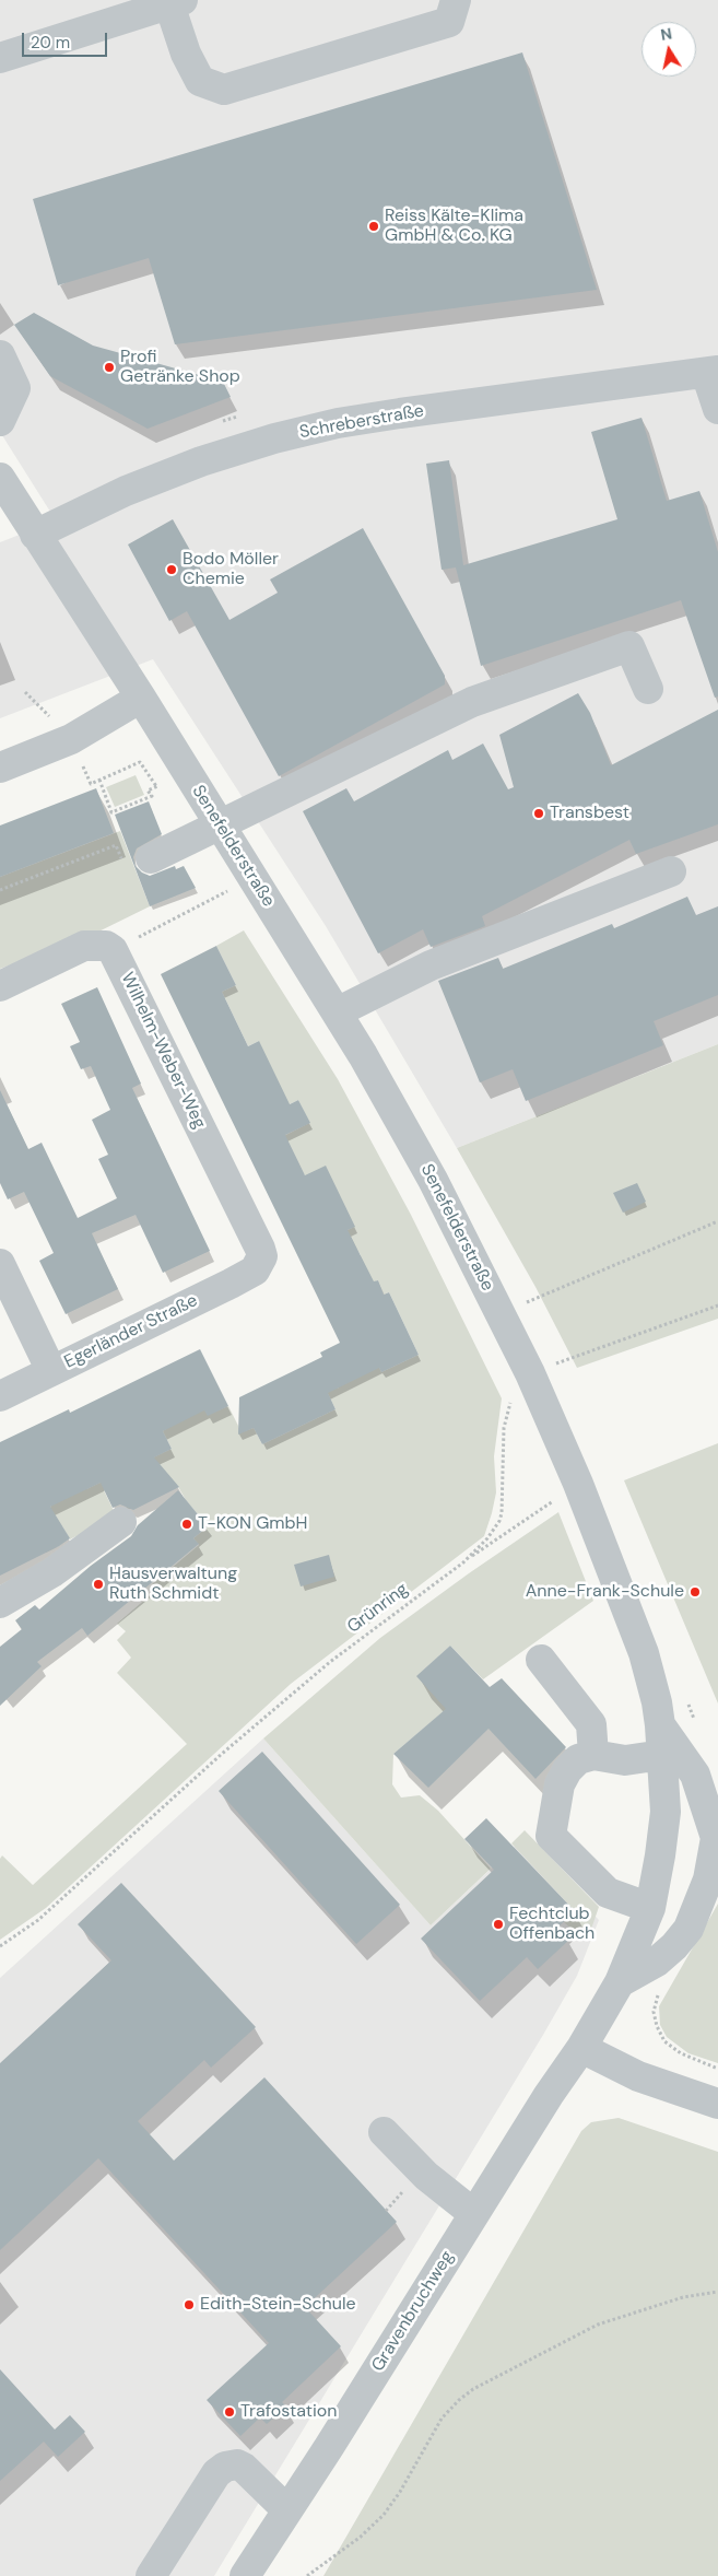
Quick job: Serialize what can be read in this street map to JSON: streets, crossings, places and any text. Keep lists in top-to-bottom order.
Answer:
{
  "streets": {
    "street": [
      "Schreberstraße",
      "Senefelderstraße",
      "Wilhelm-Weber-Weg",
      "Egerländer Straße",
      "Gravenbruchweg"
    ],
    "path": ["Grünring"]
  },
  "crossings": [
    ["Schreberstraße", "Senefelderstraße"],
    ["Senefelderstraße", "Grünring"],
    ["Senefelderstraße", "Gravenbruchweg"],
    ["Wilhelm-Weber-Weg", "Egerländer Straße"]
  ],
  "places": [
    "Reiss Kälte-Klima GmbH & Co. KG",
    "Profi Getränke Shop",
    "Bodo Möller Chemie",
    "Transbest",
    "T-KON GmbH",
    "Hausverwaltung Ruth Schmidt",
    "Anne-Frank-Schule",
    "Fechtclub Offenbach",
    "Edith-Stein-Schule",
    "Trafostation"
  ],
  "scale_bar": "20 m",
  "north": "top"
}
